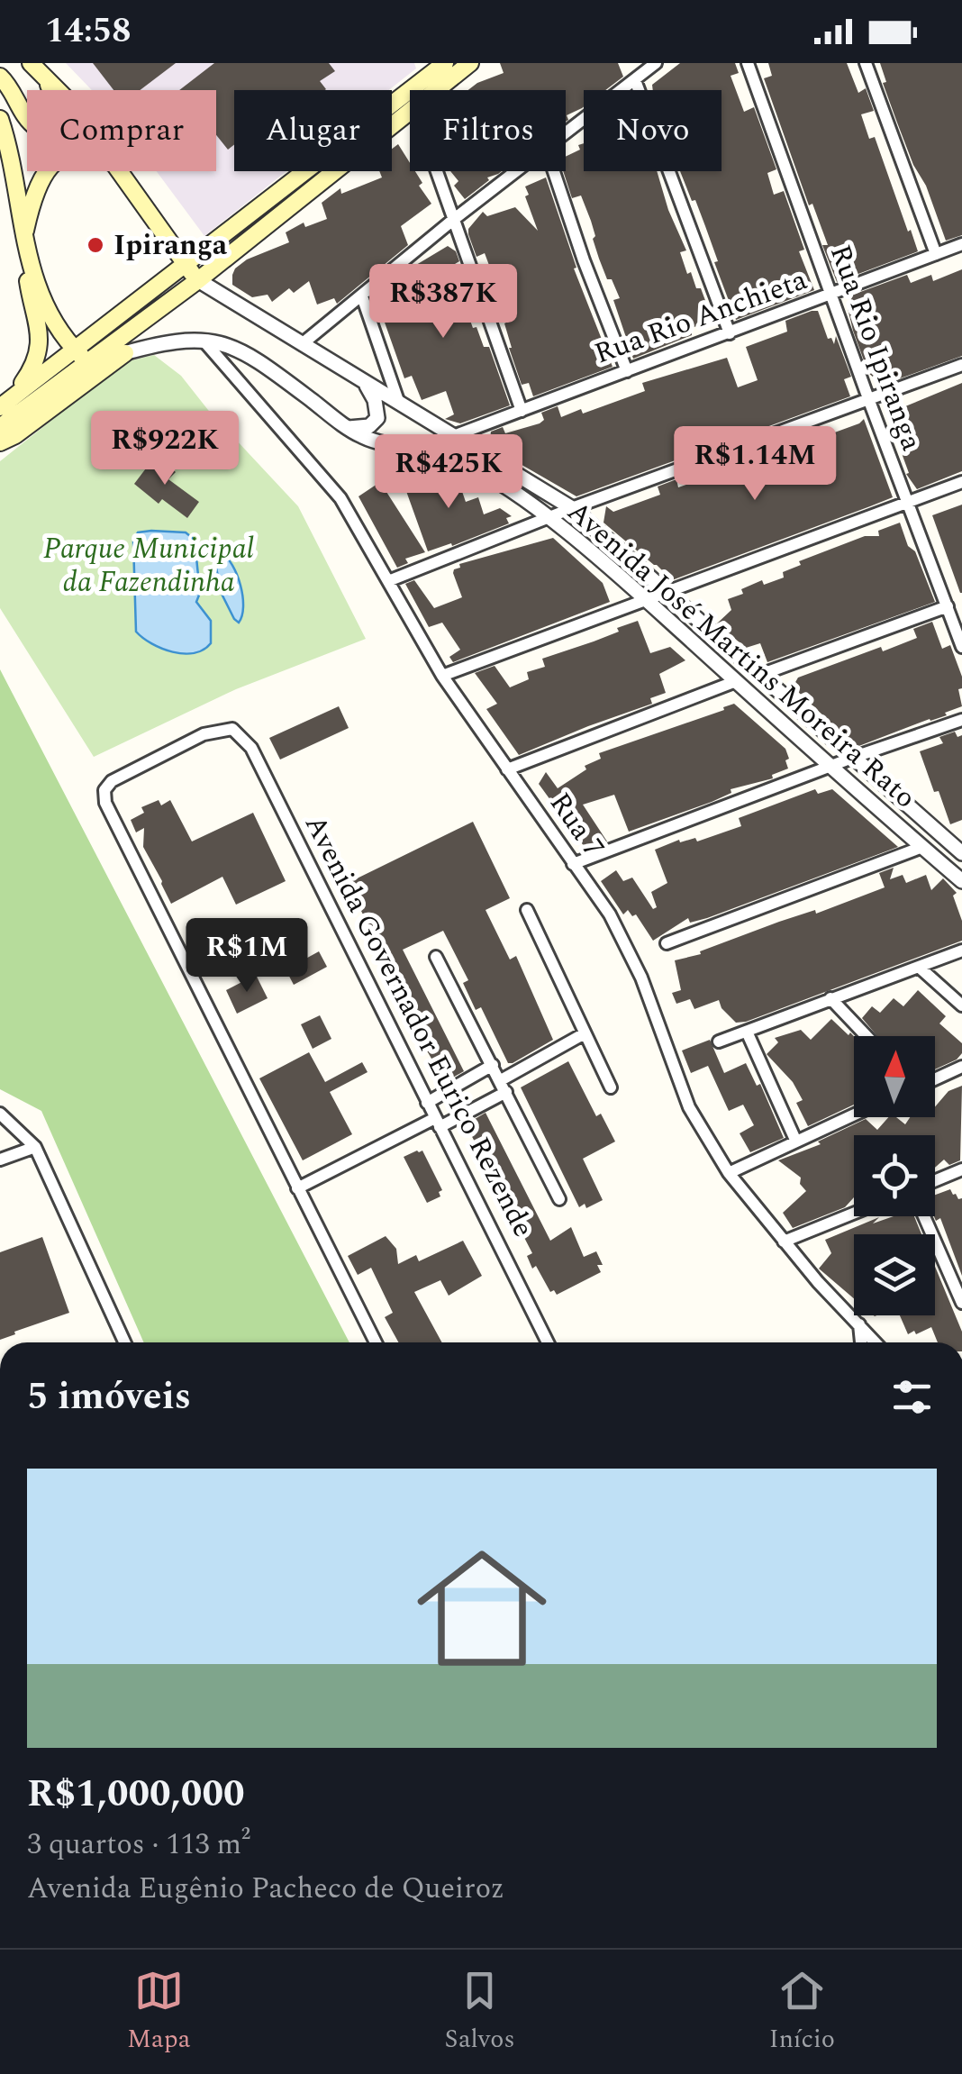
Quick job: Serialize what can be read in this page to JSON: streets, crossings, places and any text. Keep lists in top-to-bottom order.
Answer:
{
  "streets": {
    "street": [
      "Rua Rio Anchieta",
      "Rua Rio Ipiranga",
      "Avenida José Martins Moreira Rato",
      "Rua 7",
      "Avenida Governador Eurico Rezende"
    ]
  },
  "crossings": [
    ["Rua Rio Anchieta", "Rua Rio Ipiranga"],
    ["Rua Rio Anchieta", "Avenida José Martins Moreira Rato"],
    ["Avenida José Martins Moreira Rato", "Rua 7"]
  ],
  "parks": ["Parque Municipal da Fazendinha"],
  "places": ["Ipiranga"],
  "north": "top",
  "page": {
    "status": "14:58",
    "chip": [
      "Comprar",
      "Alugar",
      "Filtros",
      "Novo"
    ],
    "price": [
      "R$387K",
      "R$922K",
      "R$1.14M",
      "R$425K",
      "R$1M"
    ],
    "heading": "5 imóveis",
    "list": [
      {
        "name": "R$1,000,000",
        "note": "3 quartos · 113 m² · Avenida Eugênio Pacheco de Queiroz"
      }
    ],
    "tabs": ["Mapa", "Salvos", "Início"]
  }
}
